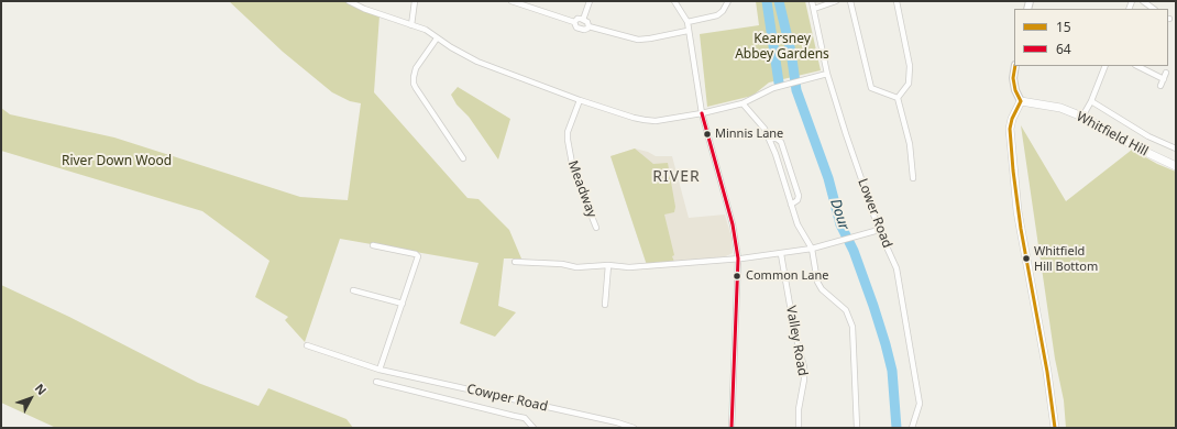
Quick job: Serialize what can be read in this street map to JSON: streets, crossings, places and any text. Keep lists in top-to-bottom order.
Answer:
{
  "streets": {
    "main road": ["Whitfield Hill"],
    "street": [
      "Meadway",
      "Lower Road",
      "Valley Road",
      "Cowper Road"
    ]
  },
  "districts": ["RIVER"],
  "water": ["Dour"],
  "parks": ["Kearsney Abbey Gardens", "River Down Wood"],
  "places": ["Minnis Lane", "Whitfield Hill Bottom", "Common Lane"],
  "lines": ["transit line 15", "transit line 64"],
  "legend": ["15", "64"],
  "north": "top right"
}
